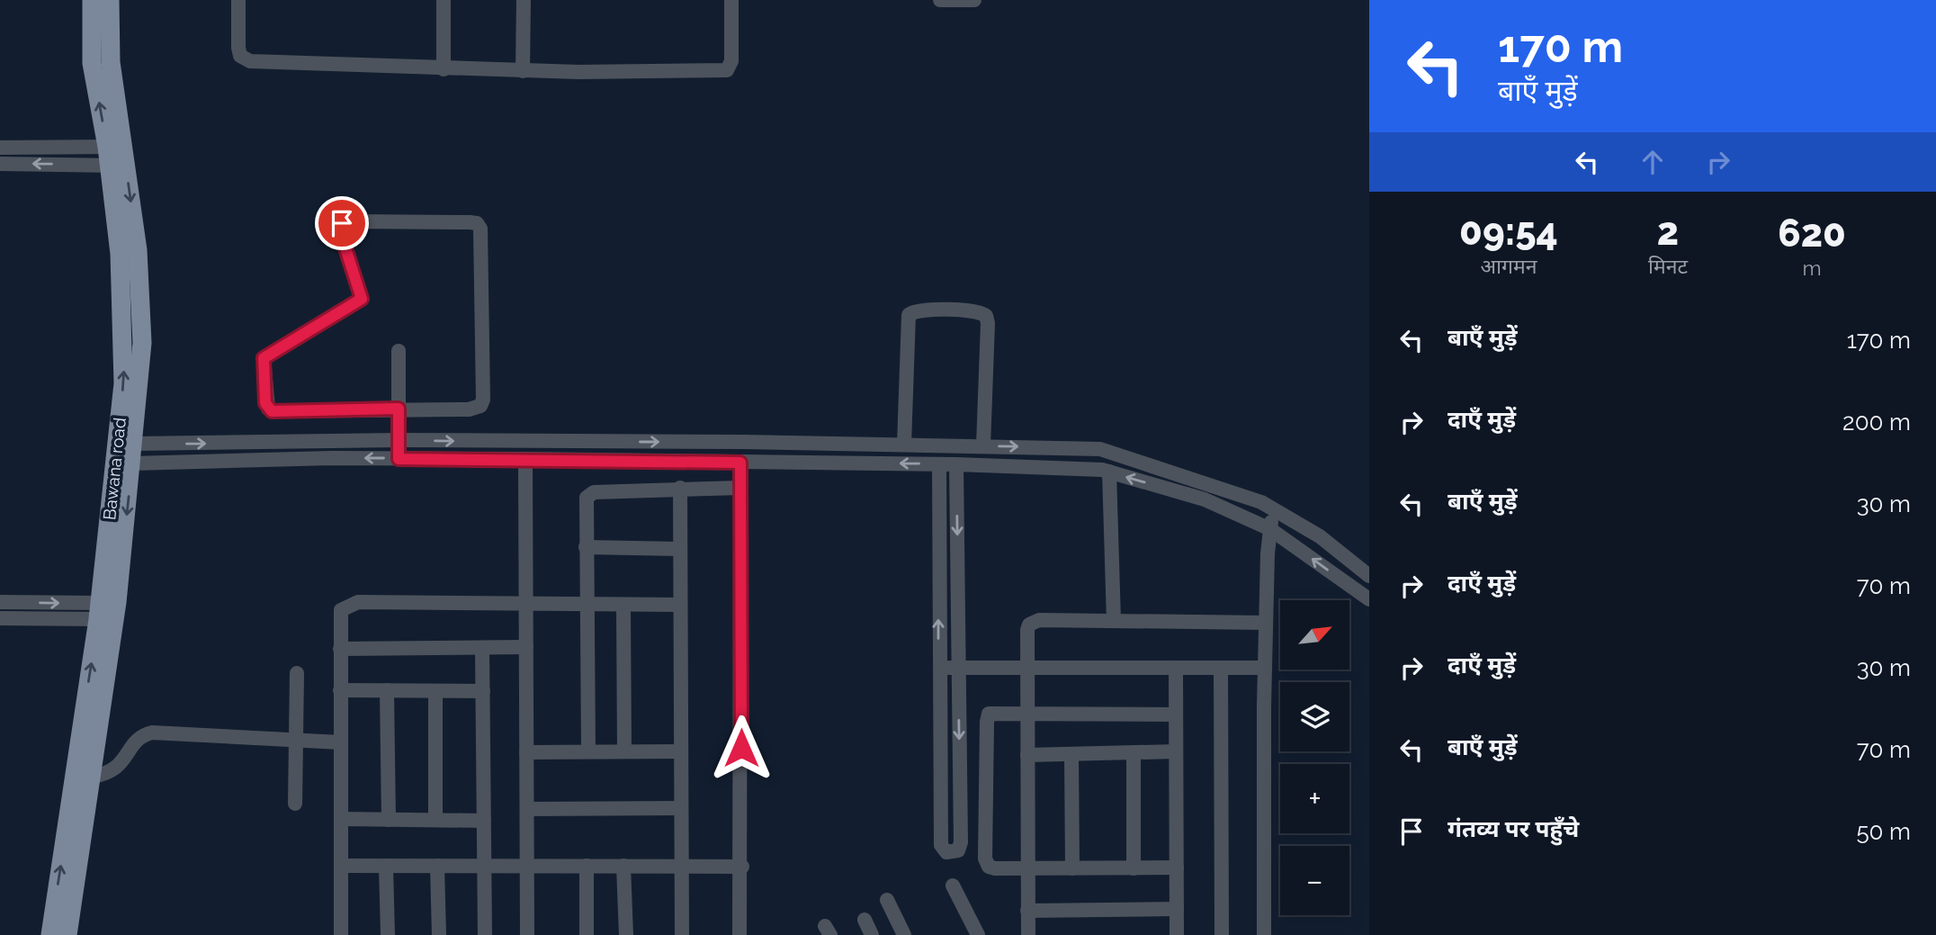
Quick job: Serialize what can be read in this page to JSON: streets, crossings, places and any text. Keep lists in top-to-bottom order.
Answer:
{
  "streets": {
    "main road": ["Bawana road"]
  },
  "north": "top right",
  "page": {
    "turn": ["170 m", "बाएँ मुड़ें"],
    "eta": [
      "09:54",
      "आगमन",
      "2",
      "मिनट",
      "620",
      "m"
    ],
    "list": [
      {
        "name": "बाएँ मुड़ें",
        "value": "170 m"
      },
      {
        "name": "दाएँ मुड़ें",
        "value": "200 m"
      },
      {
        "name": "बाएँ मुड़ें",
        "value": "30 m"
      },
      {
        "name": "दाएँ मुड़ें",
        "value": "70 m"
      },
      {
        "name": "दाएँ मुड़ें",
        "value": "30 m"
      },
      {
        "name": "बाएँ मुड़ें",
        "value": "70 m"
      },
      {
        "name": "गंतव्य पर पहुँचे",
        "value": "50 m"
      }
    ],
    "map_buttons": ["+", "−"]
  }
}
